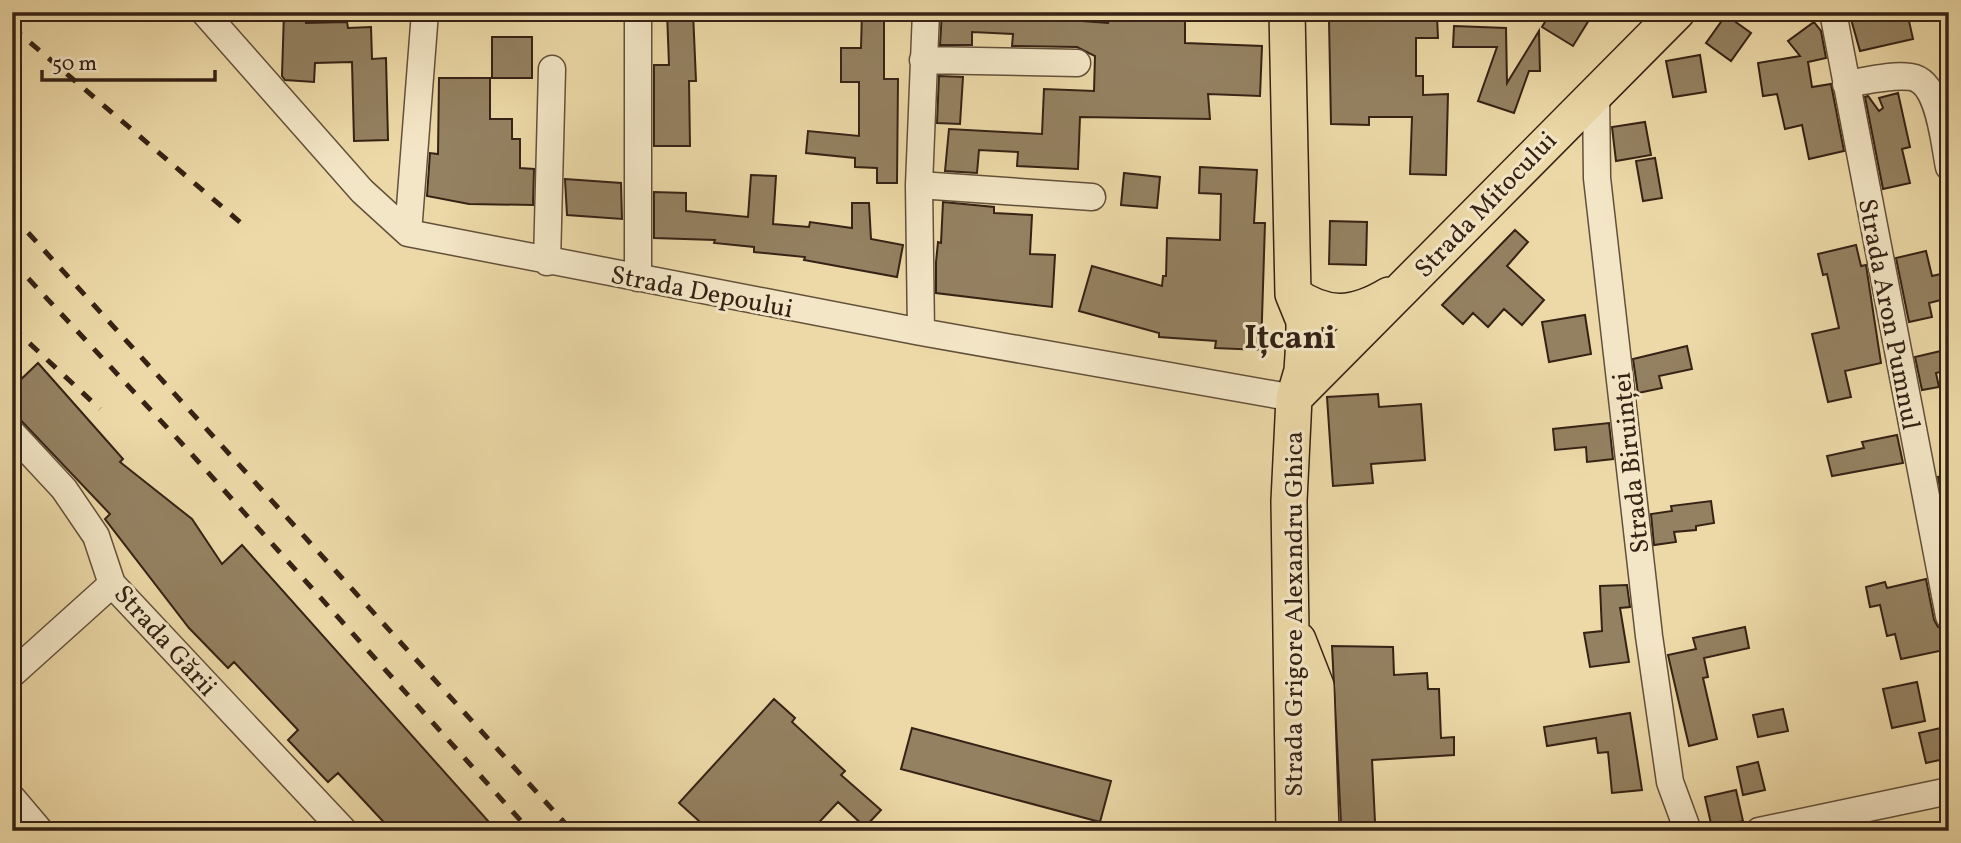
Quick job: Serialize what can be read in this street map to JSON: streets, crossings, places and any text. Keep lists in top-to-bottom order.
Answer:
{
  "streets": {
    "main road": ["Strada Mitocului", "Strada Grigore Alexandru Ghica"],
    "street": [
      "Strada Depoului",
      "Strada Aron Pumnul",
      "Strada Biruinței",
      "Strada Gării"
    ]
  },
  "crossings": [
    ["Strada Mitocului", "Strada Depoului"],
    ["Strada Mitocului", "Strada Biruinței"],
    ["Strada Mitocului", "Strada Grigore Alexandru Ghica"],
    ["Strada Depoului", "Strada Grigore Alexandru Ghica"]
  ],
  "districts": ["Ițcani"],
  "scale_bar": "50 m"
}
